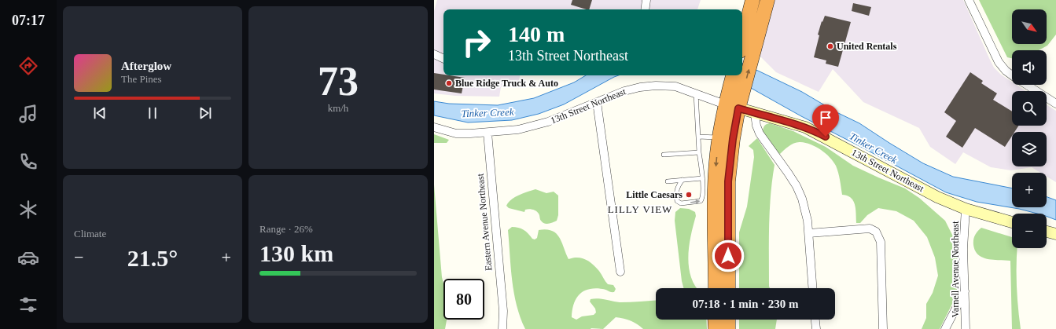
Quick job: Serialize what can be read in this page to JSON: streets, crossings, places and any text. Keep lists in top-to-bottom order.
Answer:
{
  "streets": {
    "street": ["13th Street Northeast", "Eastern Avenue Northeast", "Varnell Avenue Northeast"]
  },
  "crossings": [
    ["13th Street Northeast", "Eastern Avenue Northeast"],
    ["13th Street Northeast", "Varnell Avenue Northeast"]
  ],
  "districts": ["LILLY VIEW"],
  "water": ["Tinker Creek"],
  "places": ["United Rentals", "Blue Ridge Truck & Auto", "Little Caesars"],
  "north": "bottom right",
  "page": {
    "tabs": "07:17",
    "tile": [
      ["73", "km/h"],
      "Climate",
      ["Range · 26%", "130 km"]
    ],
    "map_buttons": ["+", "−"],
    "turn": ["140 m", "13th Street Northeast"],
    "song": ["Afterglow", "The Pines"],
    "heat": ["−", "21.5°", "+"],
    "limit": "80",
    "trip": "07:18 · 1 min · 230 m"
  }
}
